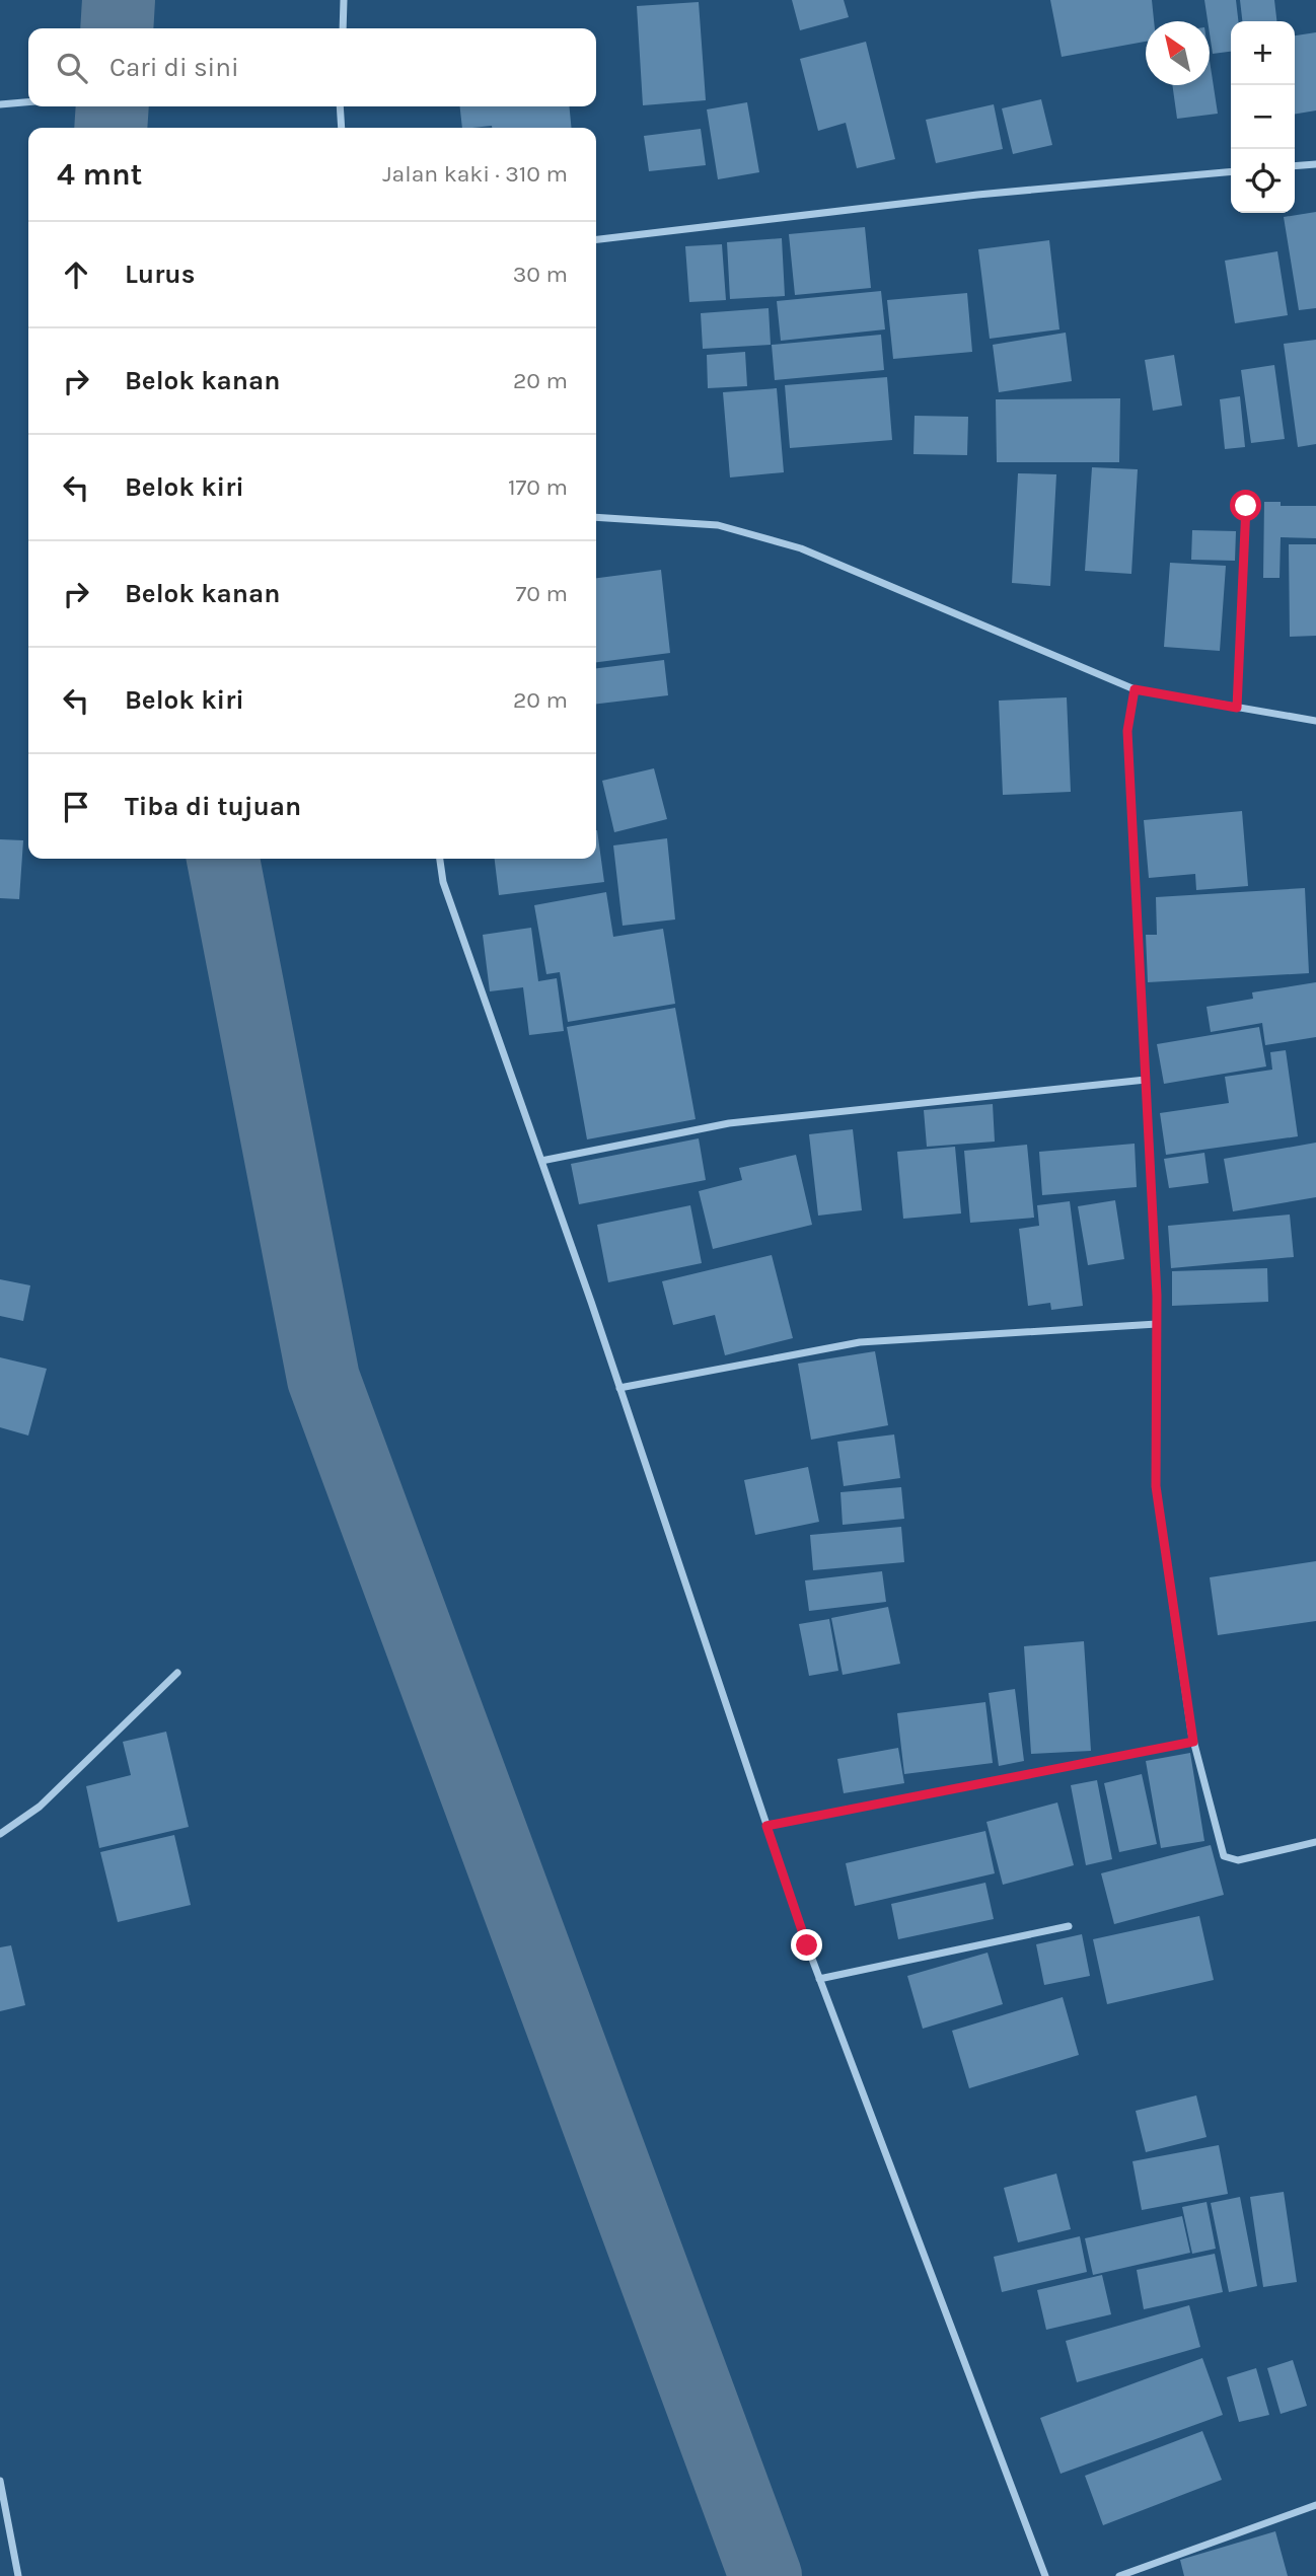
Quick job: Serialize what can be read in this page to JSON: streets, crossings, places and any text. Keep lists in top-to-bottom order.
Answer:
{
  "north": "top left",
  "page": {
    "map_buttons": ["+", "−"],
    "search": "Cari di sini",
    "heading": ["4 mnt", "Jalan kaki · 310 m"],
    "list": [
      ["Lurus", "30 m"],
      ["Belok kanan", "20 m"],
      ["Belok kiri", "170 m"],
      ["Belok kanan", "70 m"],
      ["Belok kiri", "20 m"],
      "Tiba di tujuan"
    ]
  }
}
